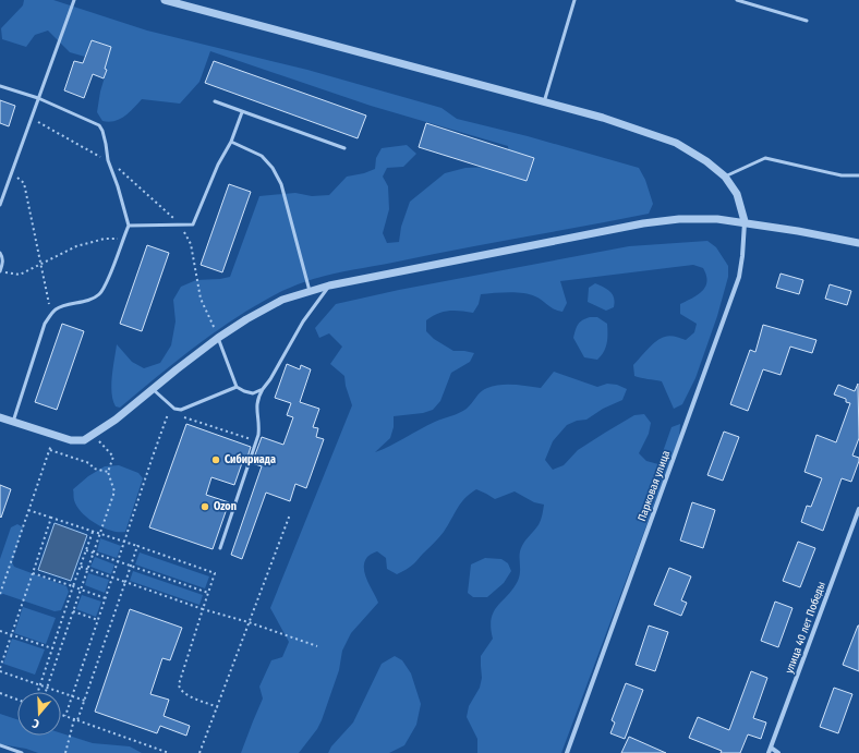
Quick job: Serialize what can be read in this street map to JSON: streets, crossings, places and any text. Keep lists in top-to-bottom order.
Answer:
{
  "streets": {
    "street": ["Парковая улица", "улица 40 лет Победы"]
  },
  "places": ["Сибириада", "Ozon"],
  "north": "bottom"
}
